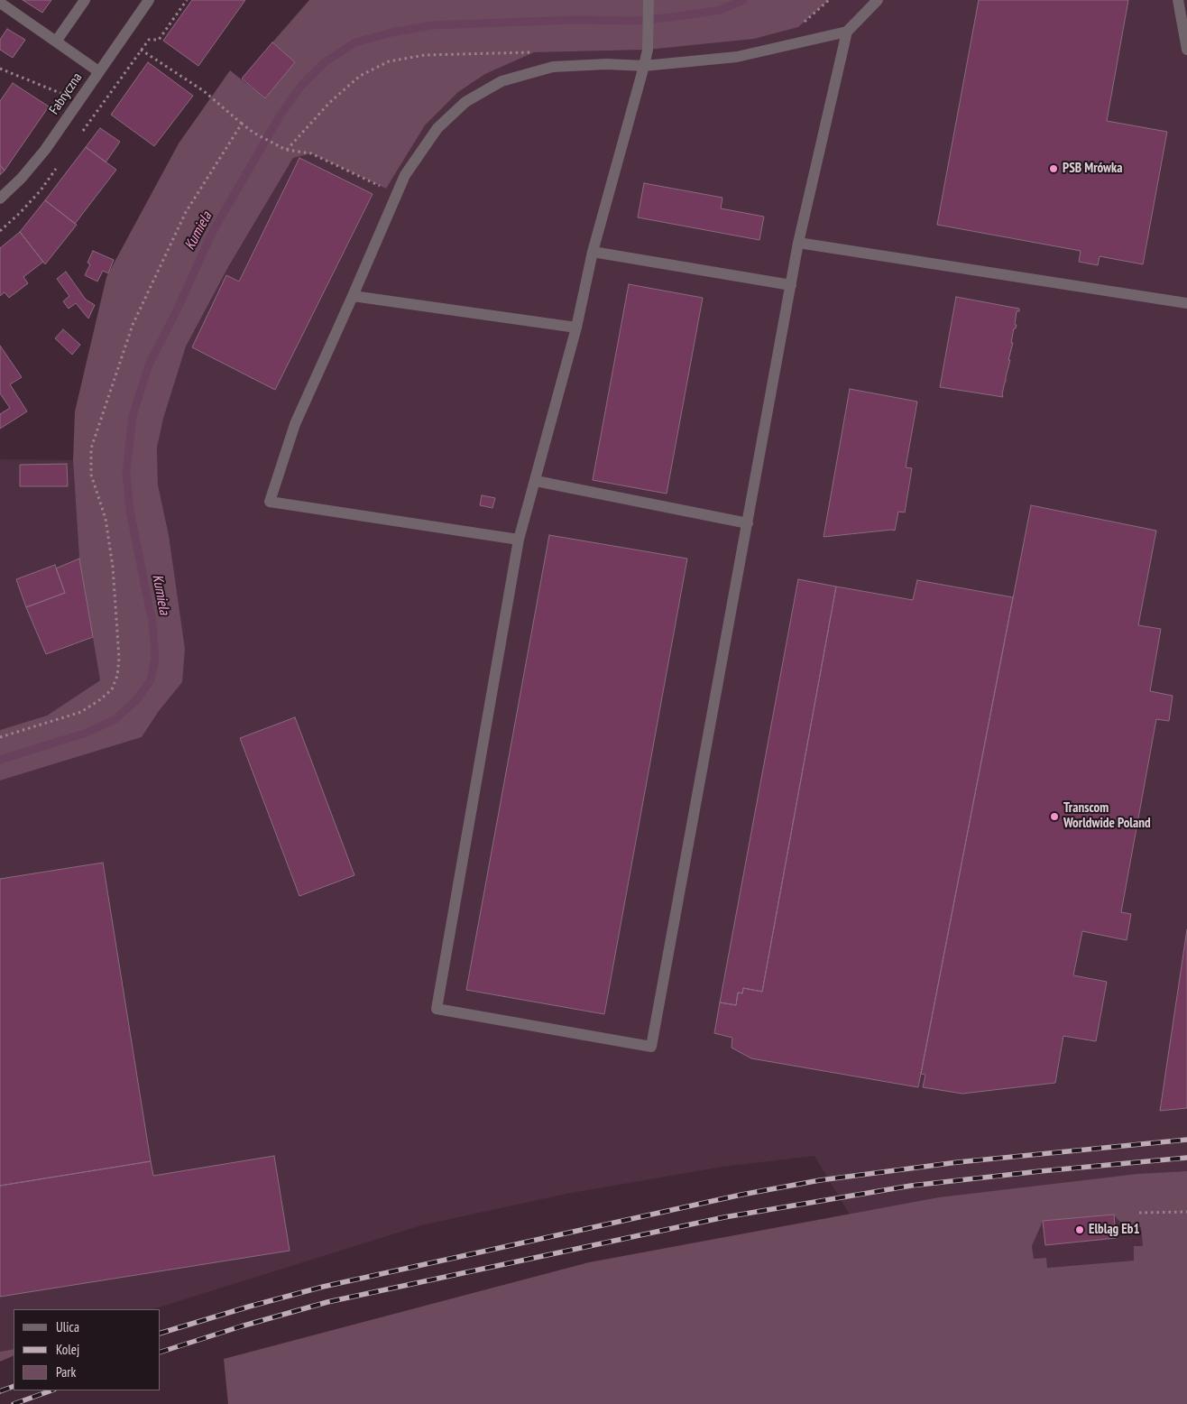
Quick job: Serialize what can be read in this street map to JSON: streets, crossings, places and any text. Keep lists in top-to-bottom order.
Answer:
{
  "streets": {
    "street": ["Fabryczna"]
  },
  "water": ["Kumiela"],
  "places": ["PSB Mrówka", "Transcom Worldwide Poland", "Elbląg Eb1"],
  "legend": ["Ulica", "Kolej", "Park"]
}
